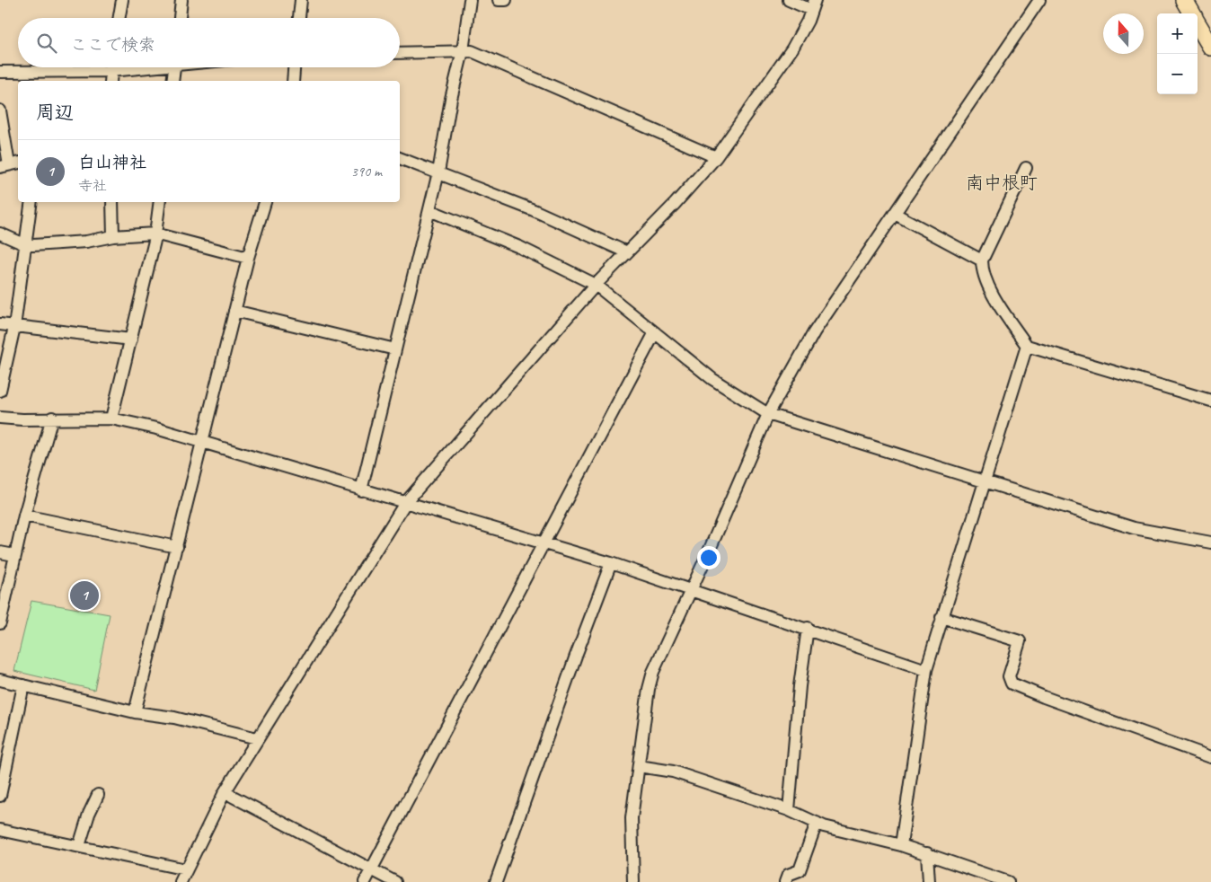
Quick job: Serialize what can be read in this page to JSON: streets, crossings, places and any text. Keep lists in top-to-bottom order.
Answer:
{
  "districts": ["南中根町"],
  "north": "top",
  "page": {
    "map_buttons": ["+", "−"],
    "search": "ここで検索",
    "heading": "周辺",
    "list": [
      {
        "mark": "1",
        "name": "白山神社",
        "note": "寺社",
        "value": "390 m"
      }
    ],
    "pins": "1"
  }
}
